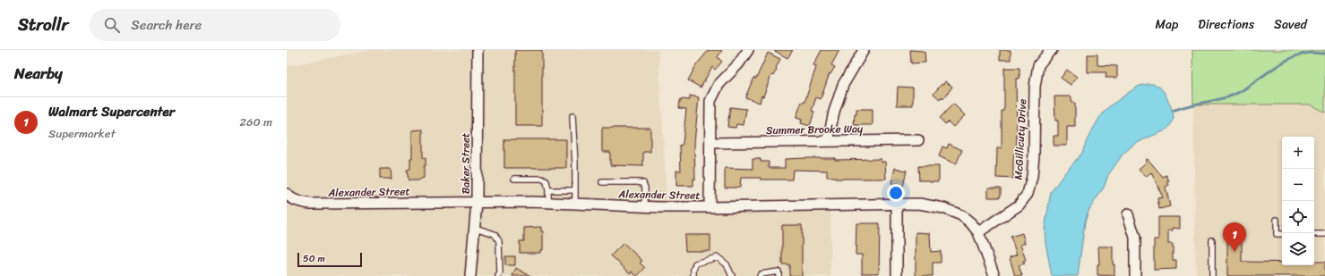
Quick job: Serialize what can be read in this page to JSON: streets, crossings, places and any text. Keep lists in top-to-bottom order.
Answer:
{
  "streets": {
    "street": [
      "Summer Brooke Way",
      "McGillicuty Drive",
      "Baker Street",
      "Alexander Street"
    ]
  },
  "crossings": [
    ["McGillicuty Drive", "Alexander Street"],
    ["Baker Street", "Alexander Street"]
  ],
  "scale_bar": "50 m",
  "page": {
    "header": "Strollr",
    "search": "Search here",
    "nav": ["Map", "Directions", "Saved"],
    "heading": "Nearby",
    "list": [
      {
        "mark": "1",
        "name": "Walmart Supercenter",
        "note": "Supermarket",
        "value": "260 m"
      }
    ],
    "map_buttons": ["+", "−"],
    "pins": "1",
    "scale": "50 m"
  }
}
